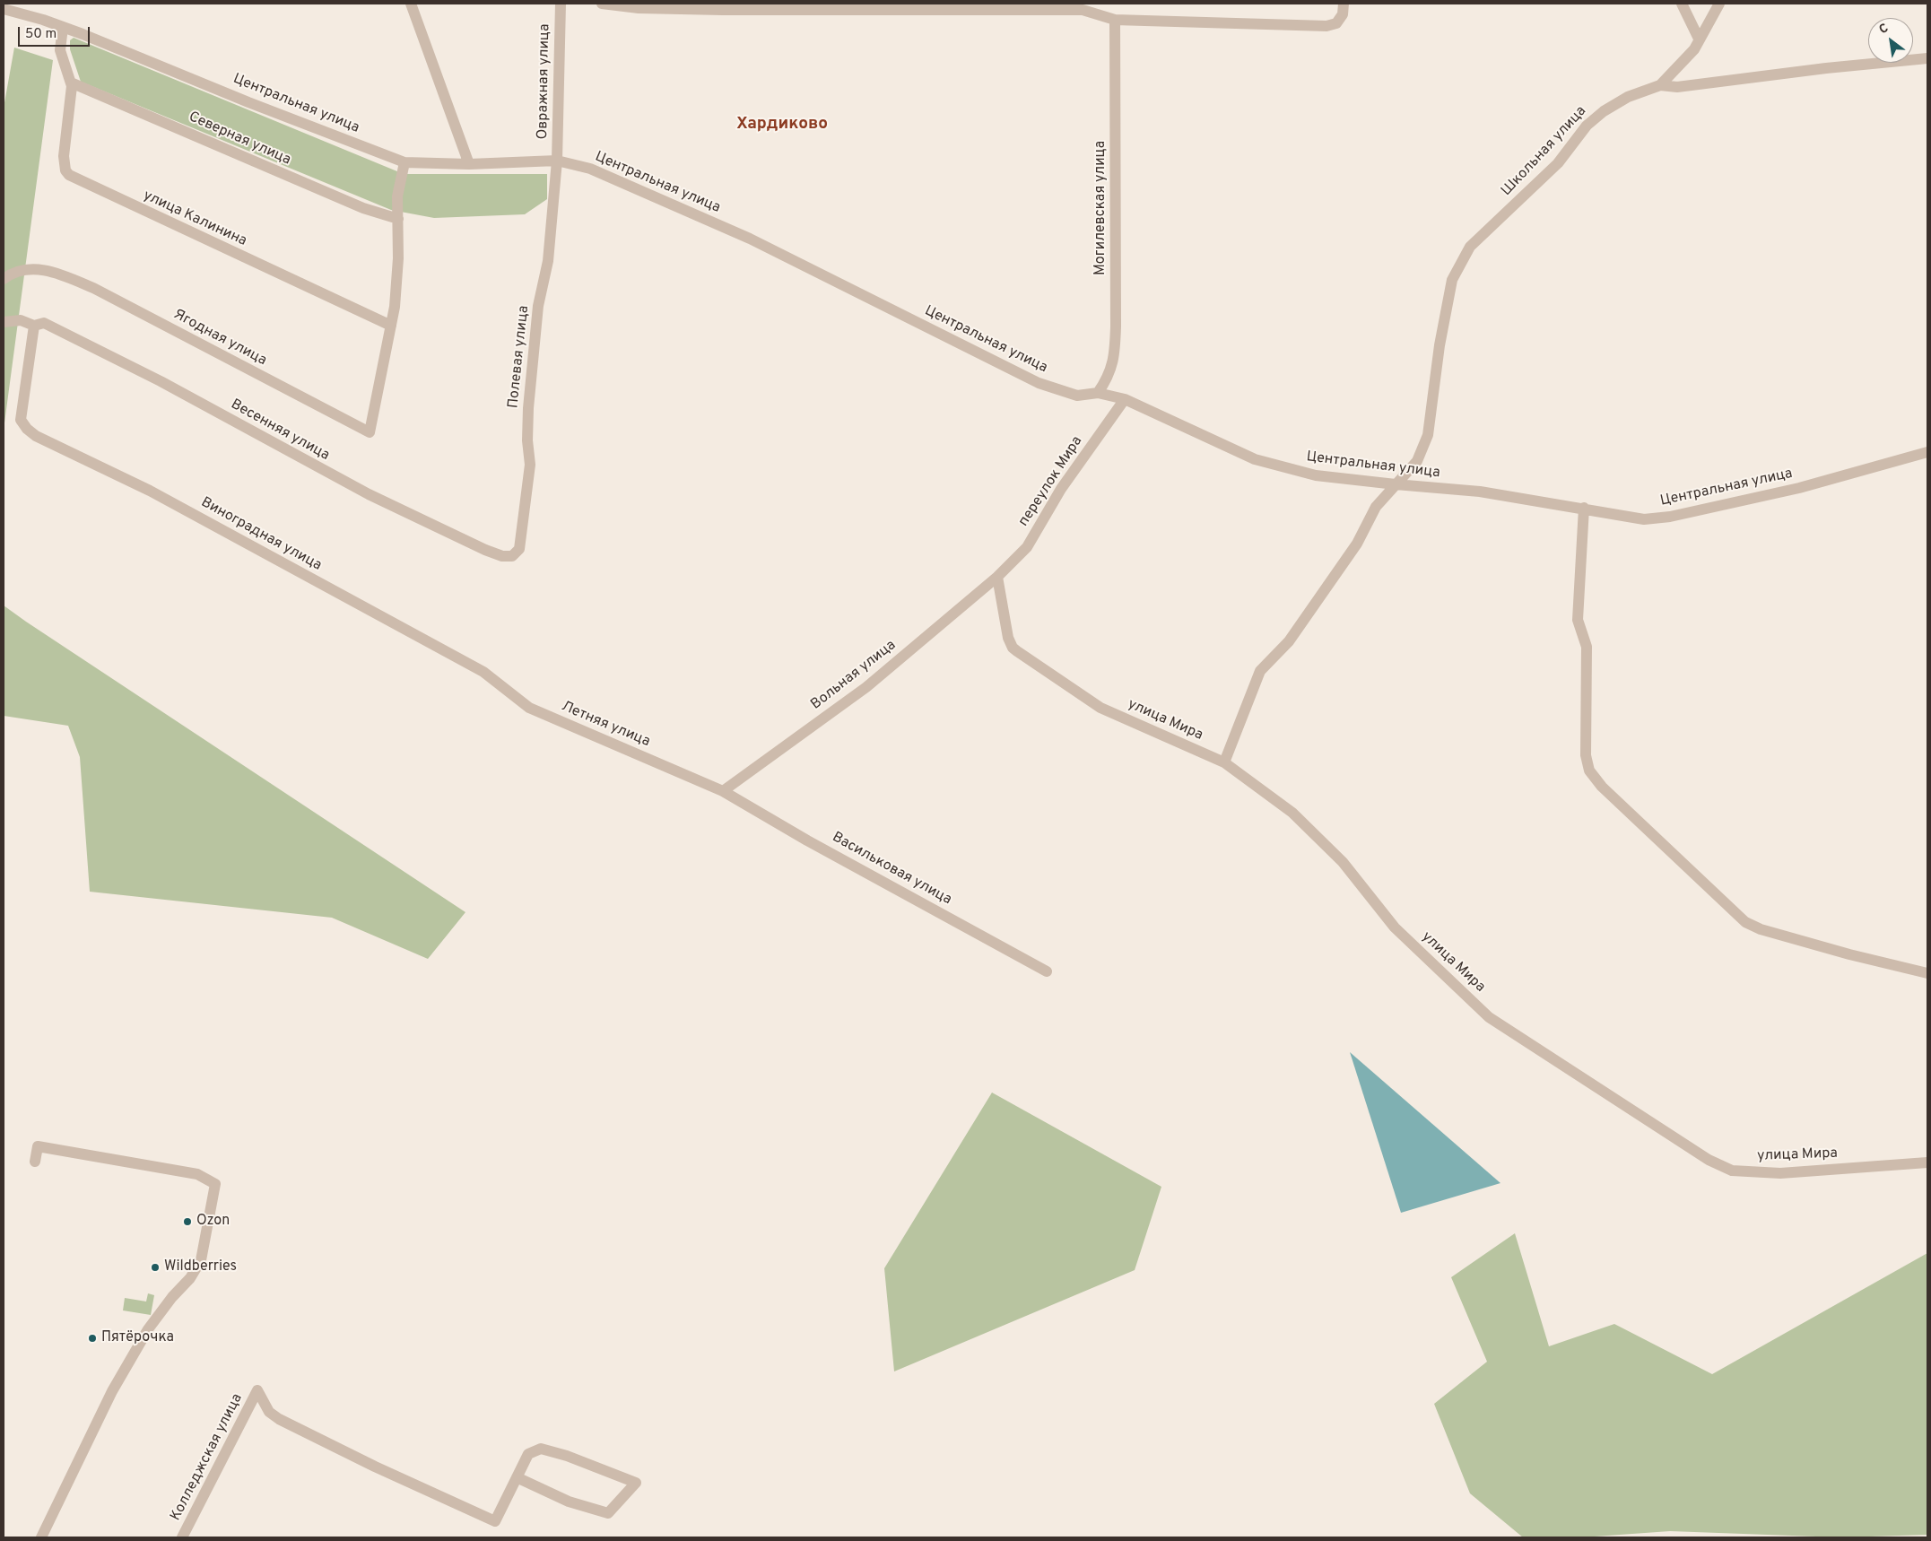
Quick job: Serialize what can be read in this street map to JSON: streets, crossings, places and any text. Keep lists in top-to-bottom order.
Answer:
{
  "streets": {
    "street": [
      "Овражная улица",
      "Центральная улица",
      "Северная улица",
      "Школьная улица",
      "Могилевская улица",
      "улица Калинина",
      "Ягодная улица",
      "Полевая улица",
      "Весенняя улица",
      "переулок Мира",
      "Виноградная улица",
      "Вольная улица",
      "улица Мира",
      "Летняя улица",
      "Васильковая улица",
      "Колледжская улица"
    ]
  },
  "crossings": [
    ["Овражная улица", "Центральная улица"],
    ["Овражная улица", "Полевая улица"],
    ["Центральная улица", "Школьная улица"],
    ["Центральная улица", "Могилевская улица"],
    ["Центральная улица", "Полевая улица"],
    ["Центральная улица", "переулок Мира"],
    ["Северная улица", "улица Калинина"],
    ["Школьная улица", "улица Мира"],
    ["улица Калинина", "Ягодная улица"],
    ["Полевая улица", "Весенняя улица"],
    ["Весенняя улица", "Виноградная улица"],
    ["переулок Мира", "Вольная улица"],
    ["переулок Мира", "улица Мира"],
    ["Виноградная улица", "Летняя улица"],
    ["Вольная улица", "улица Мира"],
    ["Вольная улица", "Летняя улица"],
    ["Вольная улица", "Васильковая улица"],
    ["Летняя улица", "Васильковая улица"]
  ],
  "districts": ["Хардиково"],
  "places": ["Ozon", "Wildberries", "Пятёрочка"],
  "scale_bar": "50 m",
  "north": "top left"
}
